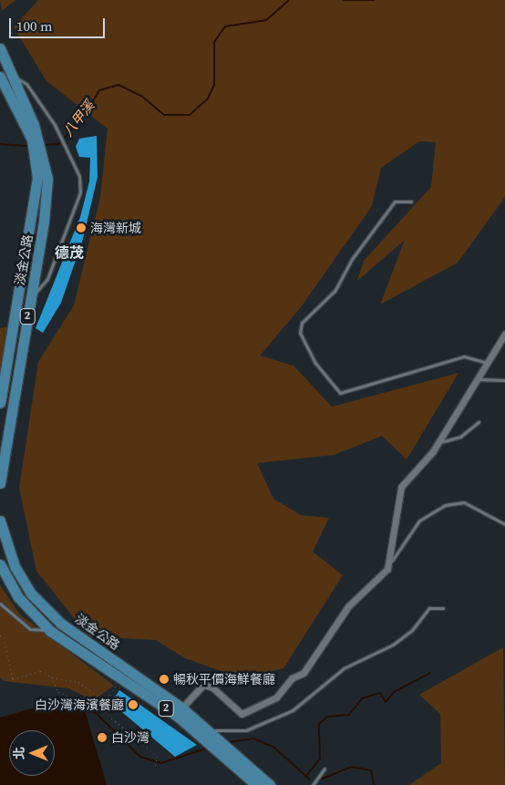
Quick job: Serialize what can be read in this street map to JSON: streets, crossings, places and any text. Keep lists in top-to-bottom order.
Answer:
{
  "streets": {
    "main road": ["淡金公路", "2"]
  },
  "crossings": [
    ["淡金公路", "2"]
  ],
  "districts": ["德茂"],
  "water": ["八甲溪"],
  "places": [
    "海灣新城",
    "暢秋平價海鮮餐廳",
    "白沙灣海濱餐廳",
    "白沙灣"
  ],
  "scale_bar": "100 m",
  "north": "left"
}
